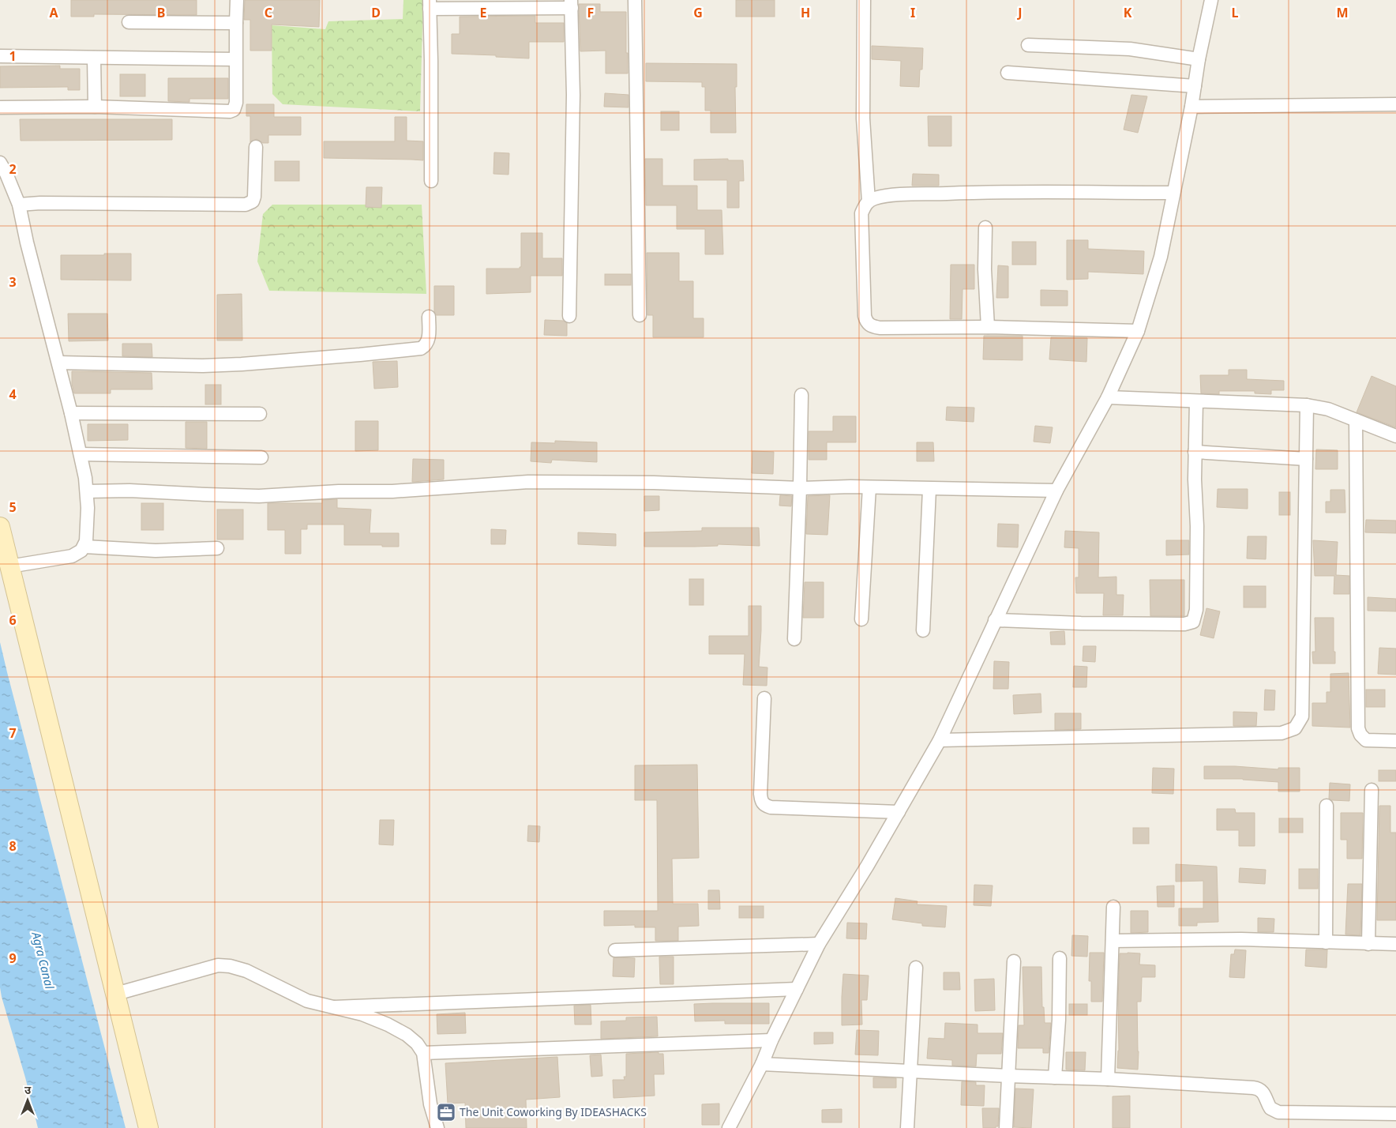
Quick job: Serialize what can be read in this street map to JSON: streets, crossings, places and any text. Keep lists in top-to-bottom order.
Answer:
{
  "water": ["Agra Canal"],
  "places": {
    "office": ["The Unit Coworking By IDEASHACKS"]
  },
  "north": "top",
  "grid": {
    "columns": [
      "A",
      "B",
      "C",
      "D",
      "E",
      "F",
      "G",
      "H",
      "I",
      "J",
      "K",
      "L",
      "M"
    ],
    "rows": [
      "1",
      "2",
      "3",
      "4",
      "5",
      "6",
      "7",
      "8",
      "9"
    ]
  }
}
